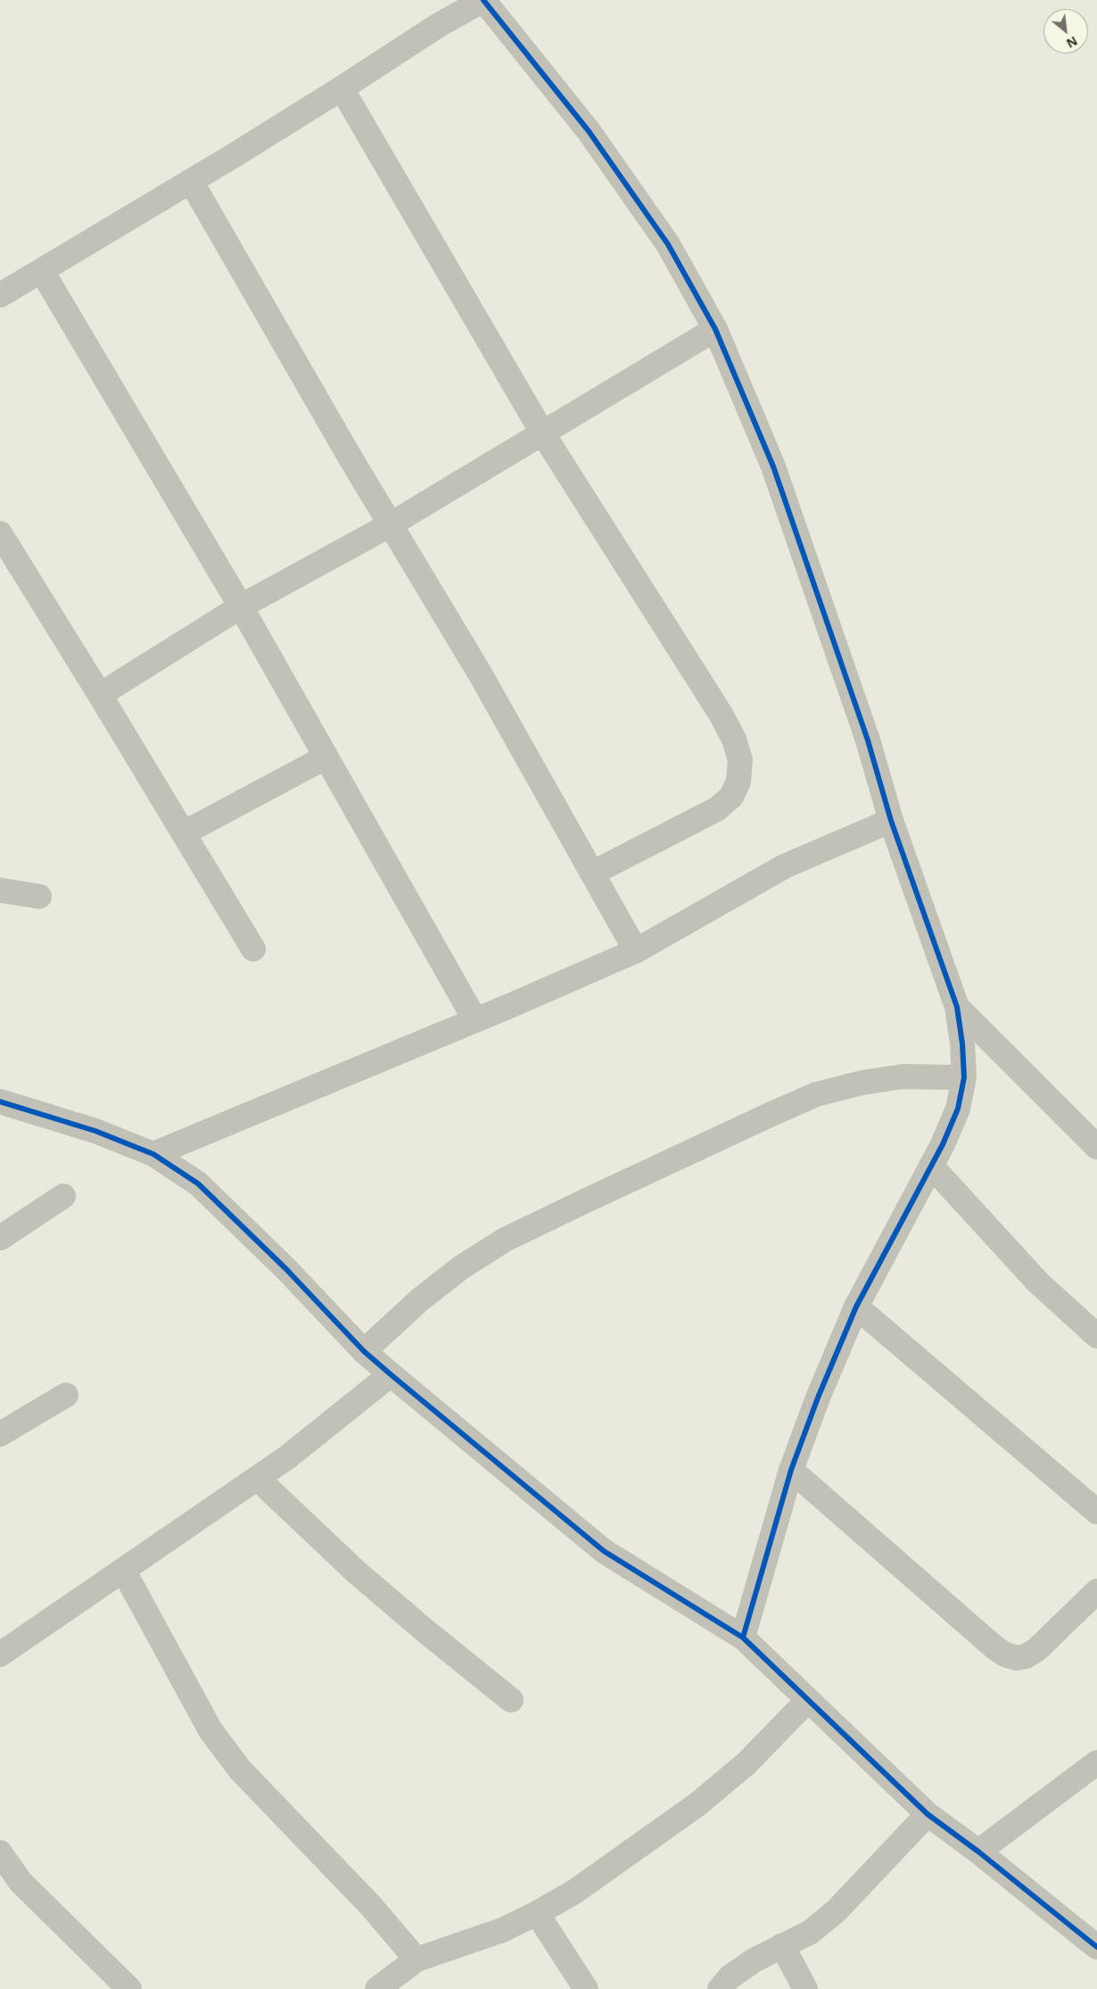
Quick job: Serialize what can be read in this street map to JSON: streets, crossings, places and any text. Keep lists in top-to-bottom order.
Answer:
{
  "north": "bottom right"
}
